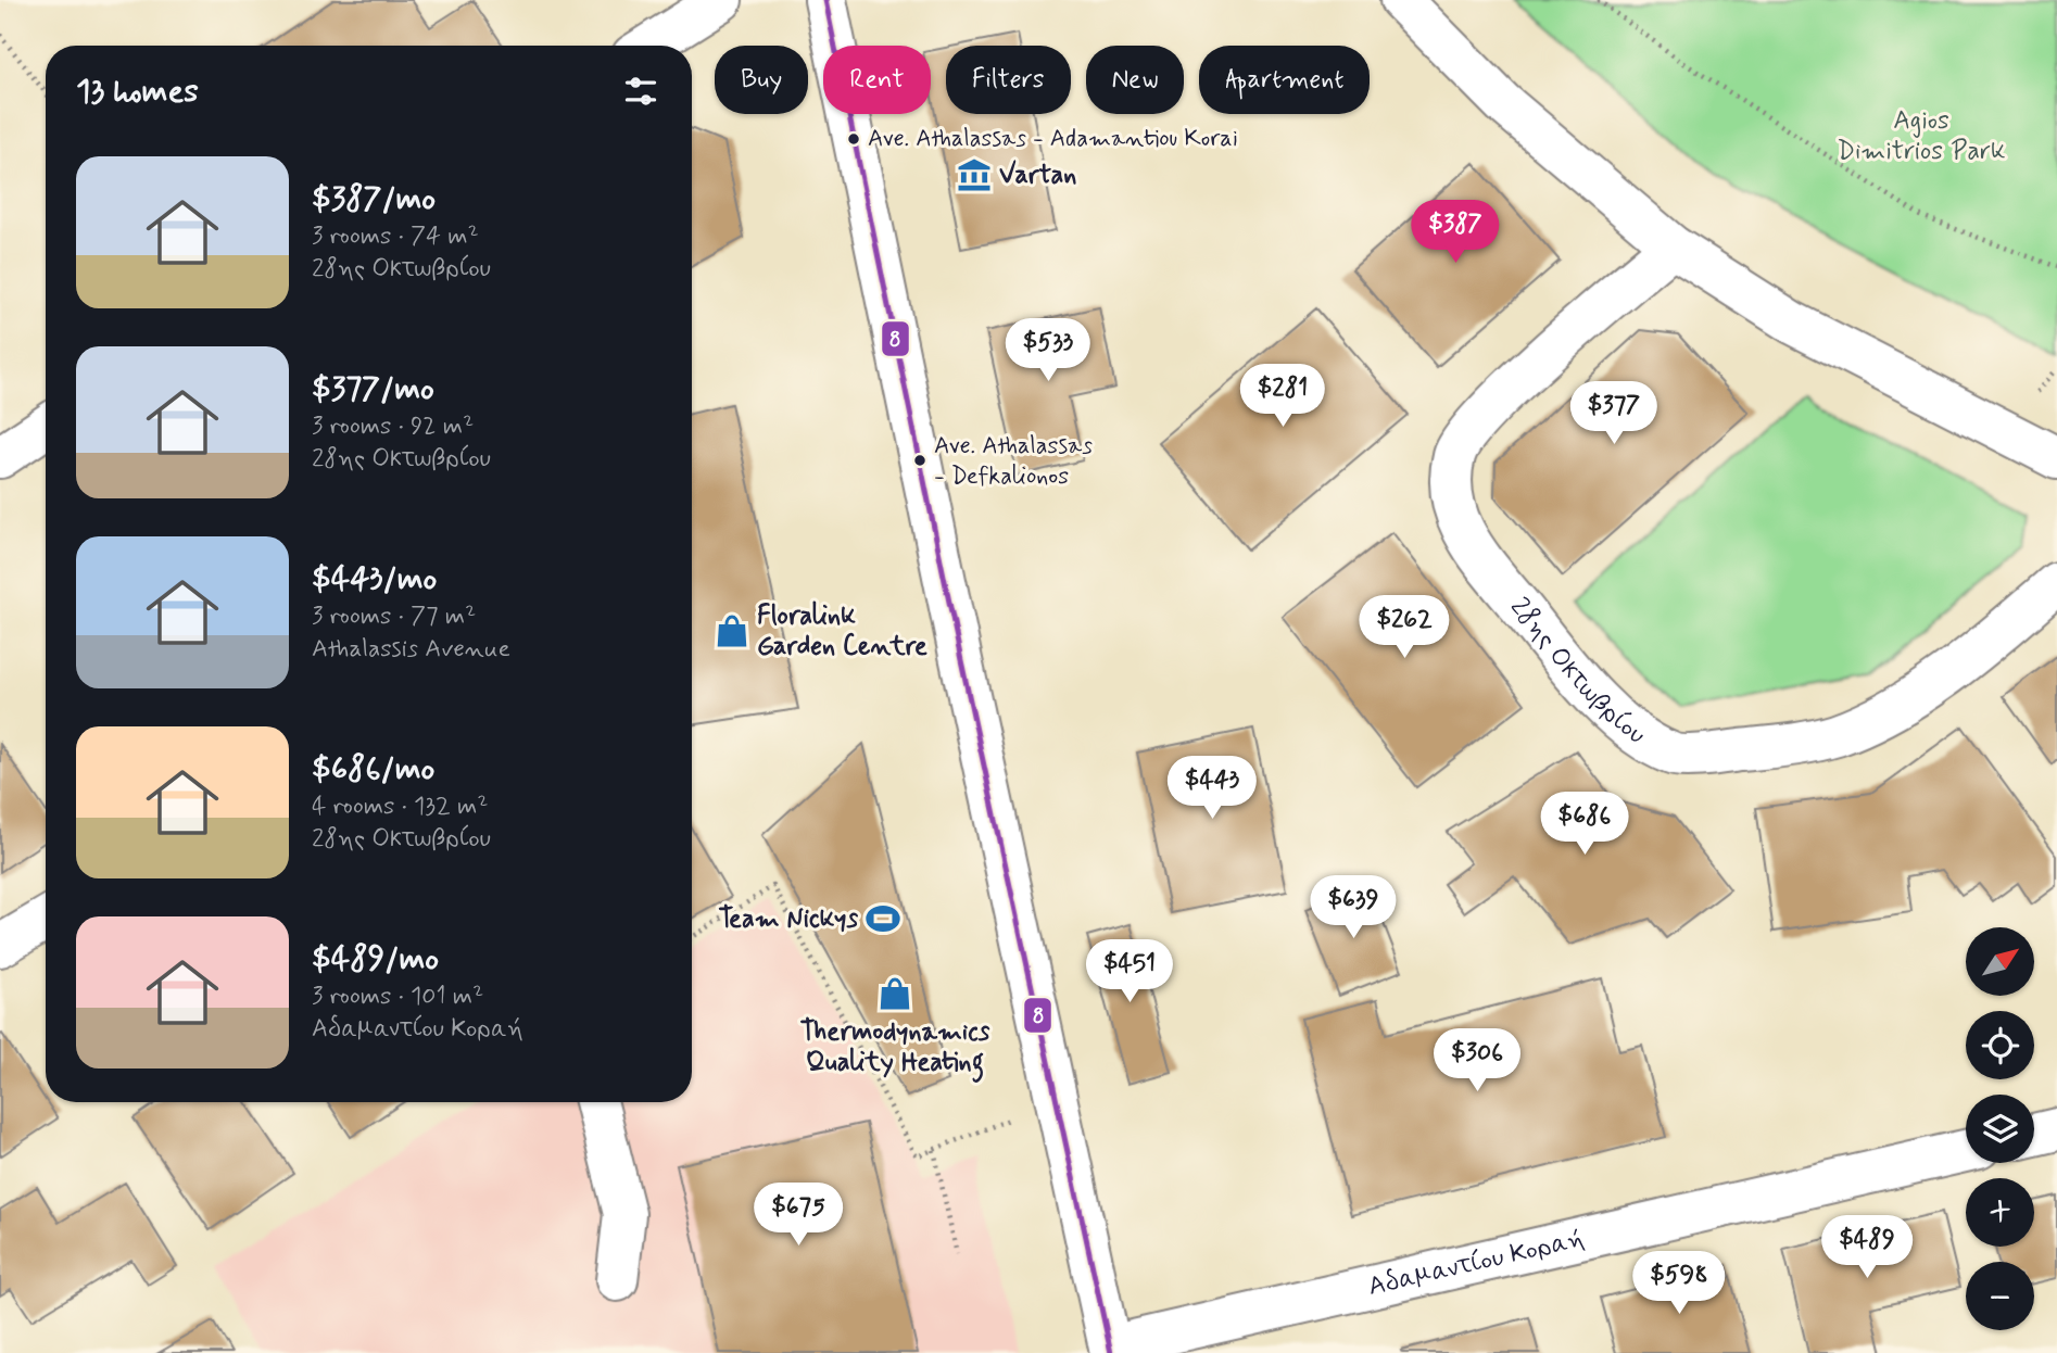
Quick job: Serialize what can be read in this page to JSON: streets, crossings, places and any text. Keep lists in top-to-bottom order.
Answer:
{
  "streets": {
    "street": ["28ης Οκτωβρίου", "Αδαμαντίου Κοραή"]
  },
  "parks": ["Agios Dimitrios Park"],
  "places": {
    "other": ["Ave. Athalassas - Adamantiou Korai", "Ave. Athalassas - Defkalionos"],
    "museum": ["Vartan"],
    "shop": ["Floralink Garden Centre", "Thermodynamics Quality Heating"],
    "sports": ["Team Nickys"]
  },
  "lines": ["transit line 8"],
  "north": "top right",
  "page": {
    "chip": [
      "Buy",
      "Rent",
      "Filters",
      "New",
      "Apartment"
    ],
    "heading": "13 homes",
    "list": [
      {
        "name": "$387/mo",
        "note": "3 rooms · 74 m² · 28ης Οκτωβρίου"
      },
      {
        "name": "$377/mo",
        "note": "3 rooms · 92 m² · 28ης Οκτωβρίου"
      },
      {
        "name": "$443/mo",
        "note": "3 rooms · 77 m² · Athalassis Avenue"
      },
      {
        "name": "$686/mo",
        "note": "4 rooms · 132 m² · 28ης Οκτωβρίου"
      },
      {
        "name": "$489/mo",
        "note": "3 rooms · 101 m² · Αδαμαντίου Κοραή"
      }
    ],
    "price": [
      "$387",
      "$533",
      "$281",
      "$377",
      "$262",
      "$443",
      "$686",
      "$639",
      "$451",
      "$306",
      "$675",
      "$489",
      "$598"
    ],
    "map_buttons": ["+", "−"]
  }
}
